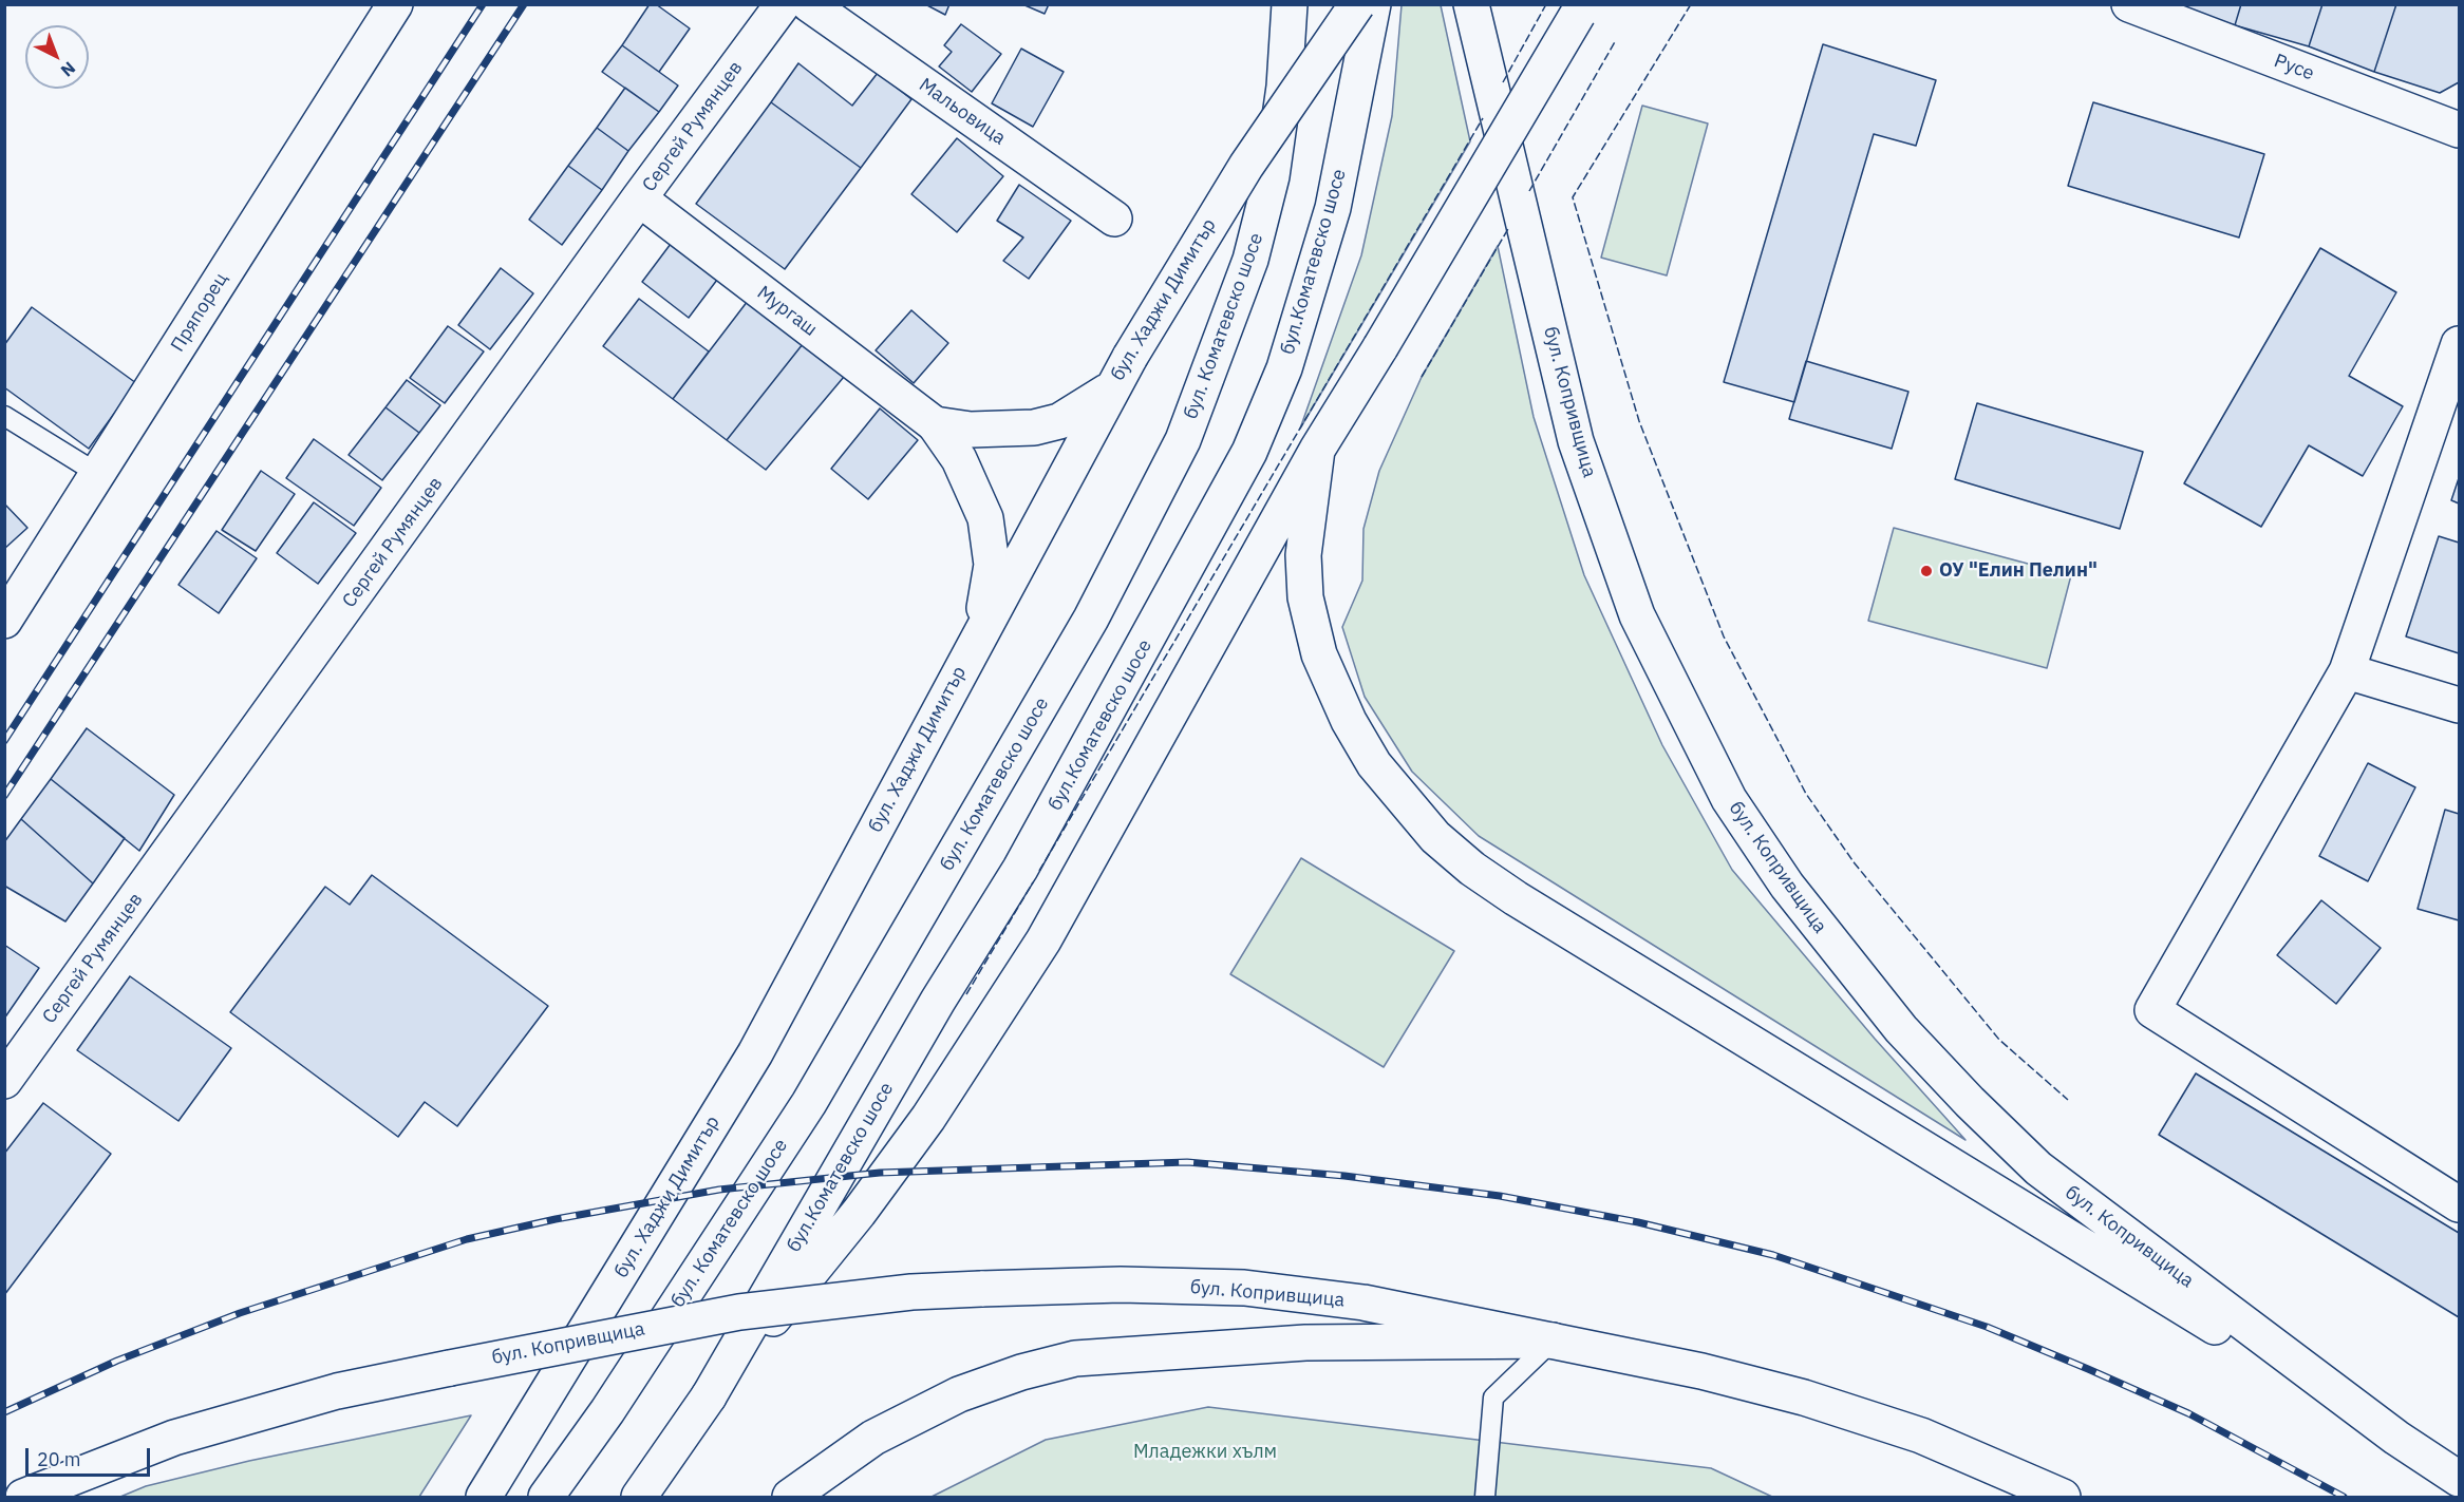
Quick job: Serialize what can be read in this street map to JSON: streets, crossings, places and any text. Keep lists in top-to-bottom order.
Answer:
{
  "streets": {
    "main road": [
      "Русе",
      "Мальовица",
      "Сергей Румянцев",
      "бул.Коматевско шосе",
      "бул. Хаджи Димитър",
      "Мургаш",
      "Пряпорец",
      "бул. Коматевско шосе",
      "бул. Копривщица"
    ]
  },
  "crossings": [
    ["Сергей Румянцев", "Мургаш"]
  ],
  "parks": ["Младежки хълм"],
  "places": ["ОУ \"Елин Пелин\""],
  "scale_bar": "20 m",
  "north": "bottom right"
}
